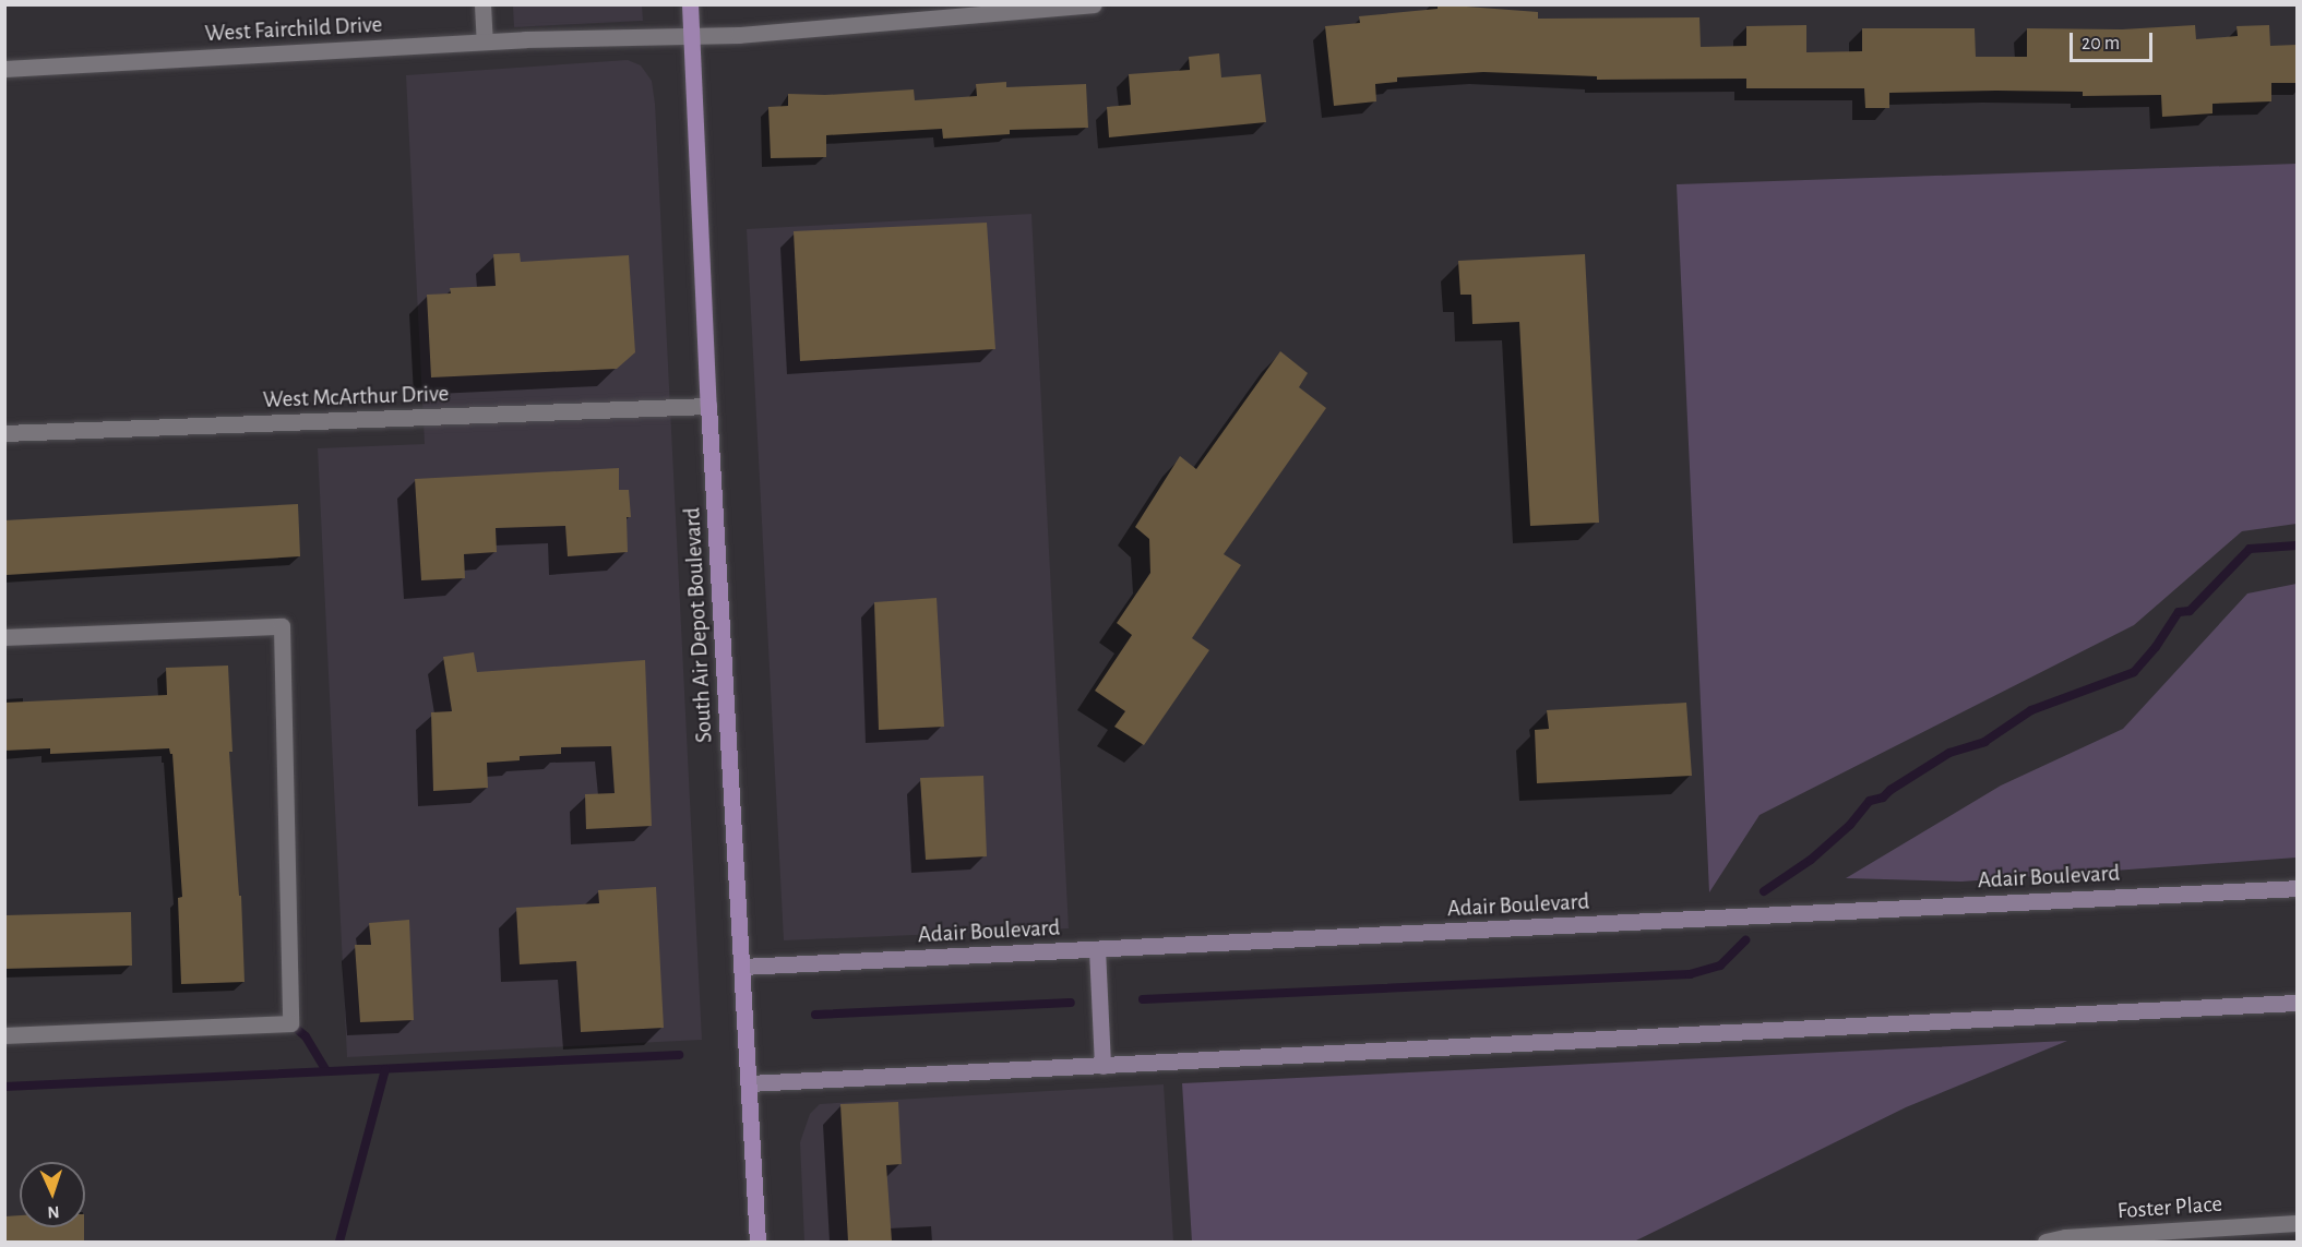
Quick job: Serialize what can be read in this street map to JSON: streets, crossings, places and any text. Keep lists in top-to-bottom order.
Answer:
{
  "streets": {
    "main road": ["South Air Depot Boulevard"],
    "street": [
      "West Fairchild Drive",
      "West McArthur Drive",
      "Adair Boulevard",
      "Foster Place"
    ]
  },
  "crossings": [
    ["West Fairchild Drive", "South Air Depot Boulevard"],
    ["West McArthur Drive", "South Air Depot Boulevard"],
    ["South Air Depot Boulevard", "Adair Boulevard"]
  ],
  "scale_bar": "20 m",
  "north": "bottom"
}
